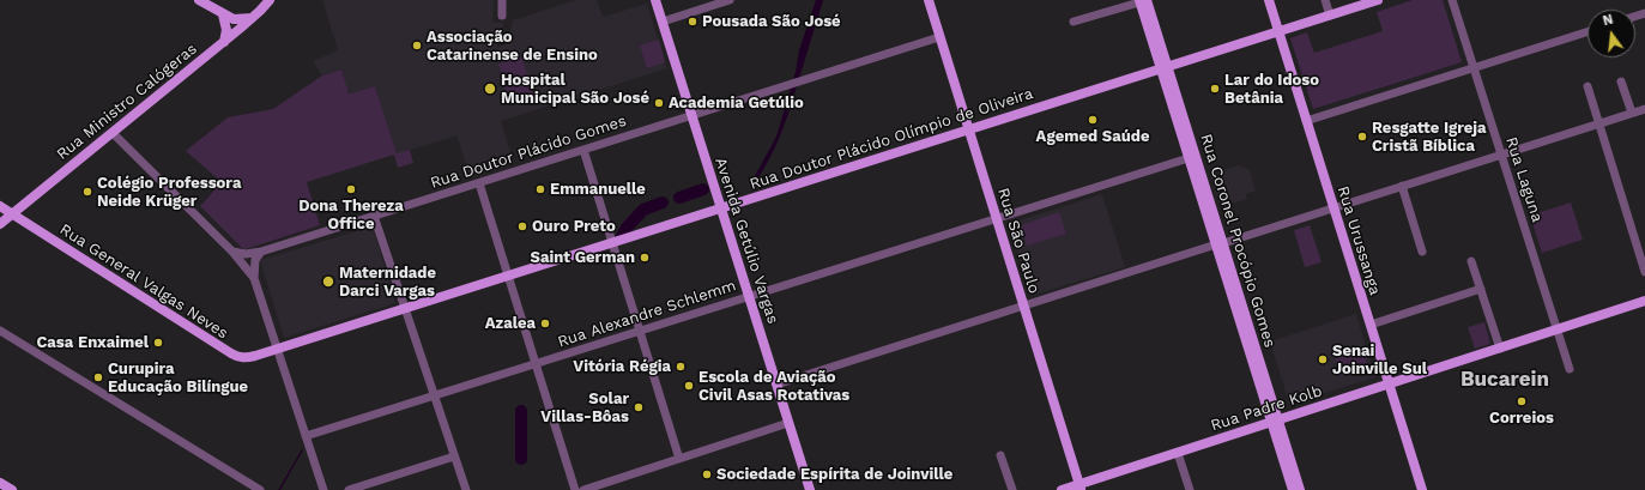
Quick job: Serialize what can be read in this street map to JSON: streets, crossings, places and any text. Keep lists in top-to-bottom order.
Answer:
{
  "streets": {
    "main road": [
      "Rua Ministro Calógeras",
      "Rua Doutor Plácido Olímpio de Oliveira",
      "Avenida Getúlio Vargas",
      "Rua São Paulo",
      "Rua Coronel Procópio Gomes",
      "Rua Urussanga",
      "Rua General Valgas Neves",
      "Rua Padre Kolb"
    ],
    "street": ["Rua Doutor Plácido Gomes", "Rua Laguna", "Rua Alexandre Schlemm"]
  },
  "crossings": [
    ["Rua Ministro Calógeras", "Rua General Valgas Neves"],
    ["Rua Doutor Plácido Olímpio de Oliveira", "Avenida Getúlio Vargas"],
    ["Rua Doutor Plácido Olímpio de Oliveira", "Rua São Paulo"],
    ["Rua Doutor Plácido Olímpio de Oliveira", "Rua Coronel Procópio Gomes"],
    ["Rua Doutor Plácido Olímpio de Oliveira", "Rua Urussanga"],
    ["Rua Doutor Plácido Olímpio de Oliveira", "Rua General Valgas Neves"],
    ["Rua Doutor Plácido Gomes", "Avenida Getúlio Vargas"],
    ["Rua Doutor Plácido Gomes", "Rua São Paulo"],
    ["Rua Laguna", "Rua Padre Kolb"],
    ["Avenida Getúlio Vargas", "Rua Alexandre Schlemm"],
    ["Rua São Paulo", "Rua Alexandre Schlemm"],
    ["Rua São Paulo", "Rua Padre Kolb"],
    ["Rua Coronel Procópio Gomes", "Rua Alexandre Schlemm"],
    ["Rua Coronel Procópio Gomes", "Rua Padre Kolb"],
    ["Rua Urussanga", "Rua Padre Kolb"]
  ],
  "districts": ["Bucarein"],
  "places": [
    "Pousada São José",
    "Associação Catarinense de Ensino",
    "Hospital Municipal São José",
    "Lar do Idoso Betânia",
    "Academia Getúlio",
    "Agemed Saúde",
    "Resgatte Igreja Cristã Bíblica",
    "Dona Thereza Office",
    "Emmanuelle",
    "Colégio Professora Neide Krüger",
    "Ouro Preto",
    "Saint German",
    "Maternidade Darci Vargas",
    "Azalea",
    "Casa Enxaimel",
    "Senai Joinville Sul",
    "Vitória Régia",
    "Curupira Educação Bilíngue",
    "Escola de Aviação Civil Asas Rotativas",
    "Correios",
    "Solar Villas-Bôas",
    "Sociedade Espírita de Joinville"
  ],
  "north": "top"
}
